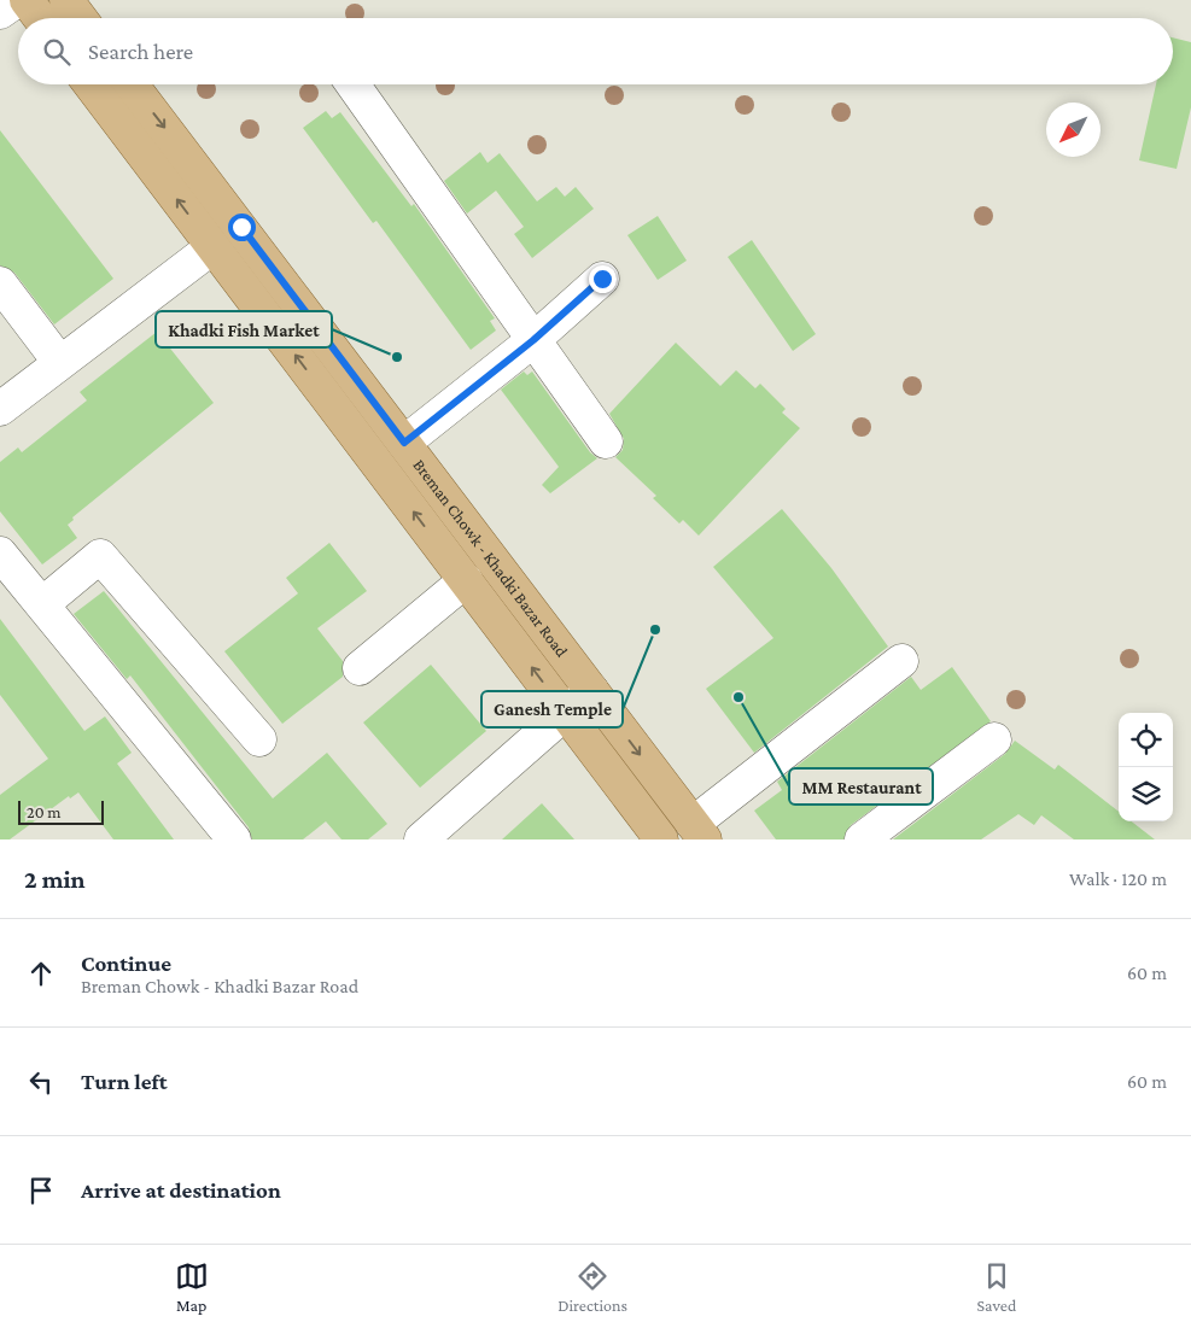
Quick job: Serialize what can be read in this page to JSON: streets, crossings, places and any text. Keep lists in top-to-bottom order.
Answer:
{
  "streets": {
    "main road": ["Breman Chowk - Khadki Bazar Road"]
  },
  "places": ["Khadki Fish Market", "Ganesh Temple", "MM Restaurant"],
  "scale_bar": "20 m",
  "north": "bottom left",
  "page": {
    "search": "Search here",
    "scale": "20 m",
    "heading": ["2 min", "Walk · 120 m"],
    "list": [
      ["Continue", "Breman Chowk - Khadki Bazar Road", "60 m"],
      ["Turn left", "60 m"],
      "Arrive at destination"
    ],
    "nav": ["Map", "Directions", "Saved"]
  }
}
